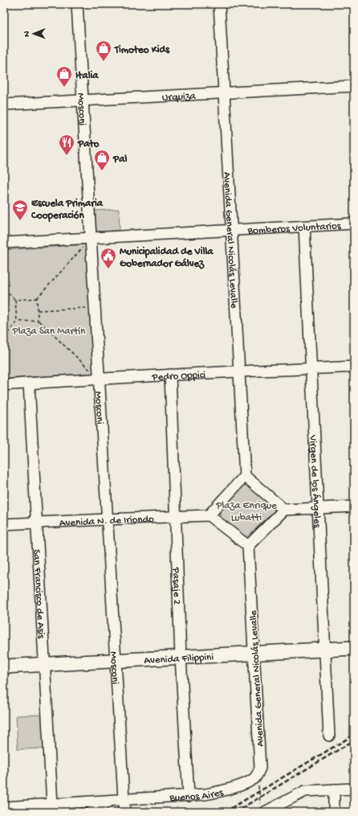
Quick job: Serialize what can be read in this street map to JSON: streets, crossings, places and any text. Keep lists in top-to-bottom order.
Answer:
{
  "streets": {
    "main road": ["Avenida Filippini"],
    "street": [
      "Urquiza",
      "Mosconi",
      "Bomberos Voluntarios",
      "Avenida General Nicolás Levalle",
      "Pedro Oppici",
      "Virgen de los Ángeles",
      "Avenida N. de Iriondo",
      "Pasaje 2",
      "San Francisco de Asis",
      "Buenos Aires"
    ]
  },
  "crossings": [
    ["Urquiza", "Mosconi"],
    ["Urquiza", "Avenida General Nicolás Levalle"],
    ["Mosconi", "Bomberos Voluntarios"],
    ["Mosconi", "Pedro Oppici"],
    ["Mosconi", "Avenida N. de Iriondo"],
    ["Mosconi", "Avenida Filippini"],
    ["Mosconi", "Buenos Aires"],
    ["Bomberos Voluntarios", "Avenida General Nicolás Levalle"],
    ["Bomberos Voluntarios", "Virgen de los Ángeles"],
    ["Avenida General Nicolás Levalle", "Pedro Oppici"],
    ["Avenida General Nicolás Levalle", "Avenida Filippini"],
    ["Avenida General Nicolás Levalle", "Buenos Aires"],
    ["Pedro Oppici", "Virgen de los Ángeles"],
    ["Pedro Oppici", "Pasaje 2"],
    ["Pedro Oppici", "San Francisco de Asis"],
    ["Virgen de los Ángeles", "Avenida Filippini"],
    ["Avenida N. de Iriondo", "Pasaje 2"],
    ["Avenida N. de Iriondo", "San Francisco de Asis"],
    ["Pasaje 2", "Avenida Filippini"],
    ["Pasaje 2", "Buenos Aires"],
    ["San Francisco de Asis", "Avenida Filippini"]
  ],
  "parks": ["Plaza San Martín", "Plaza Enrique Lubatti"],
  "places": {
    "shop": ["Timoteo Kids", "Italia", "Pal"],
    "restaurant": ["Pato"],
    "school or university": ["Escuela Primaria Cooperación"],
    "public building": ["Municipalidad de Villa Gobernador Gálvez"]
  },
  "north": "left"
}
